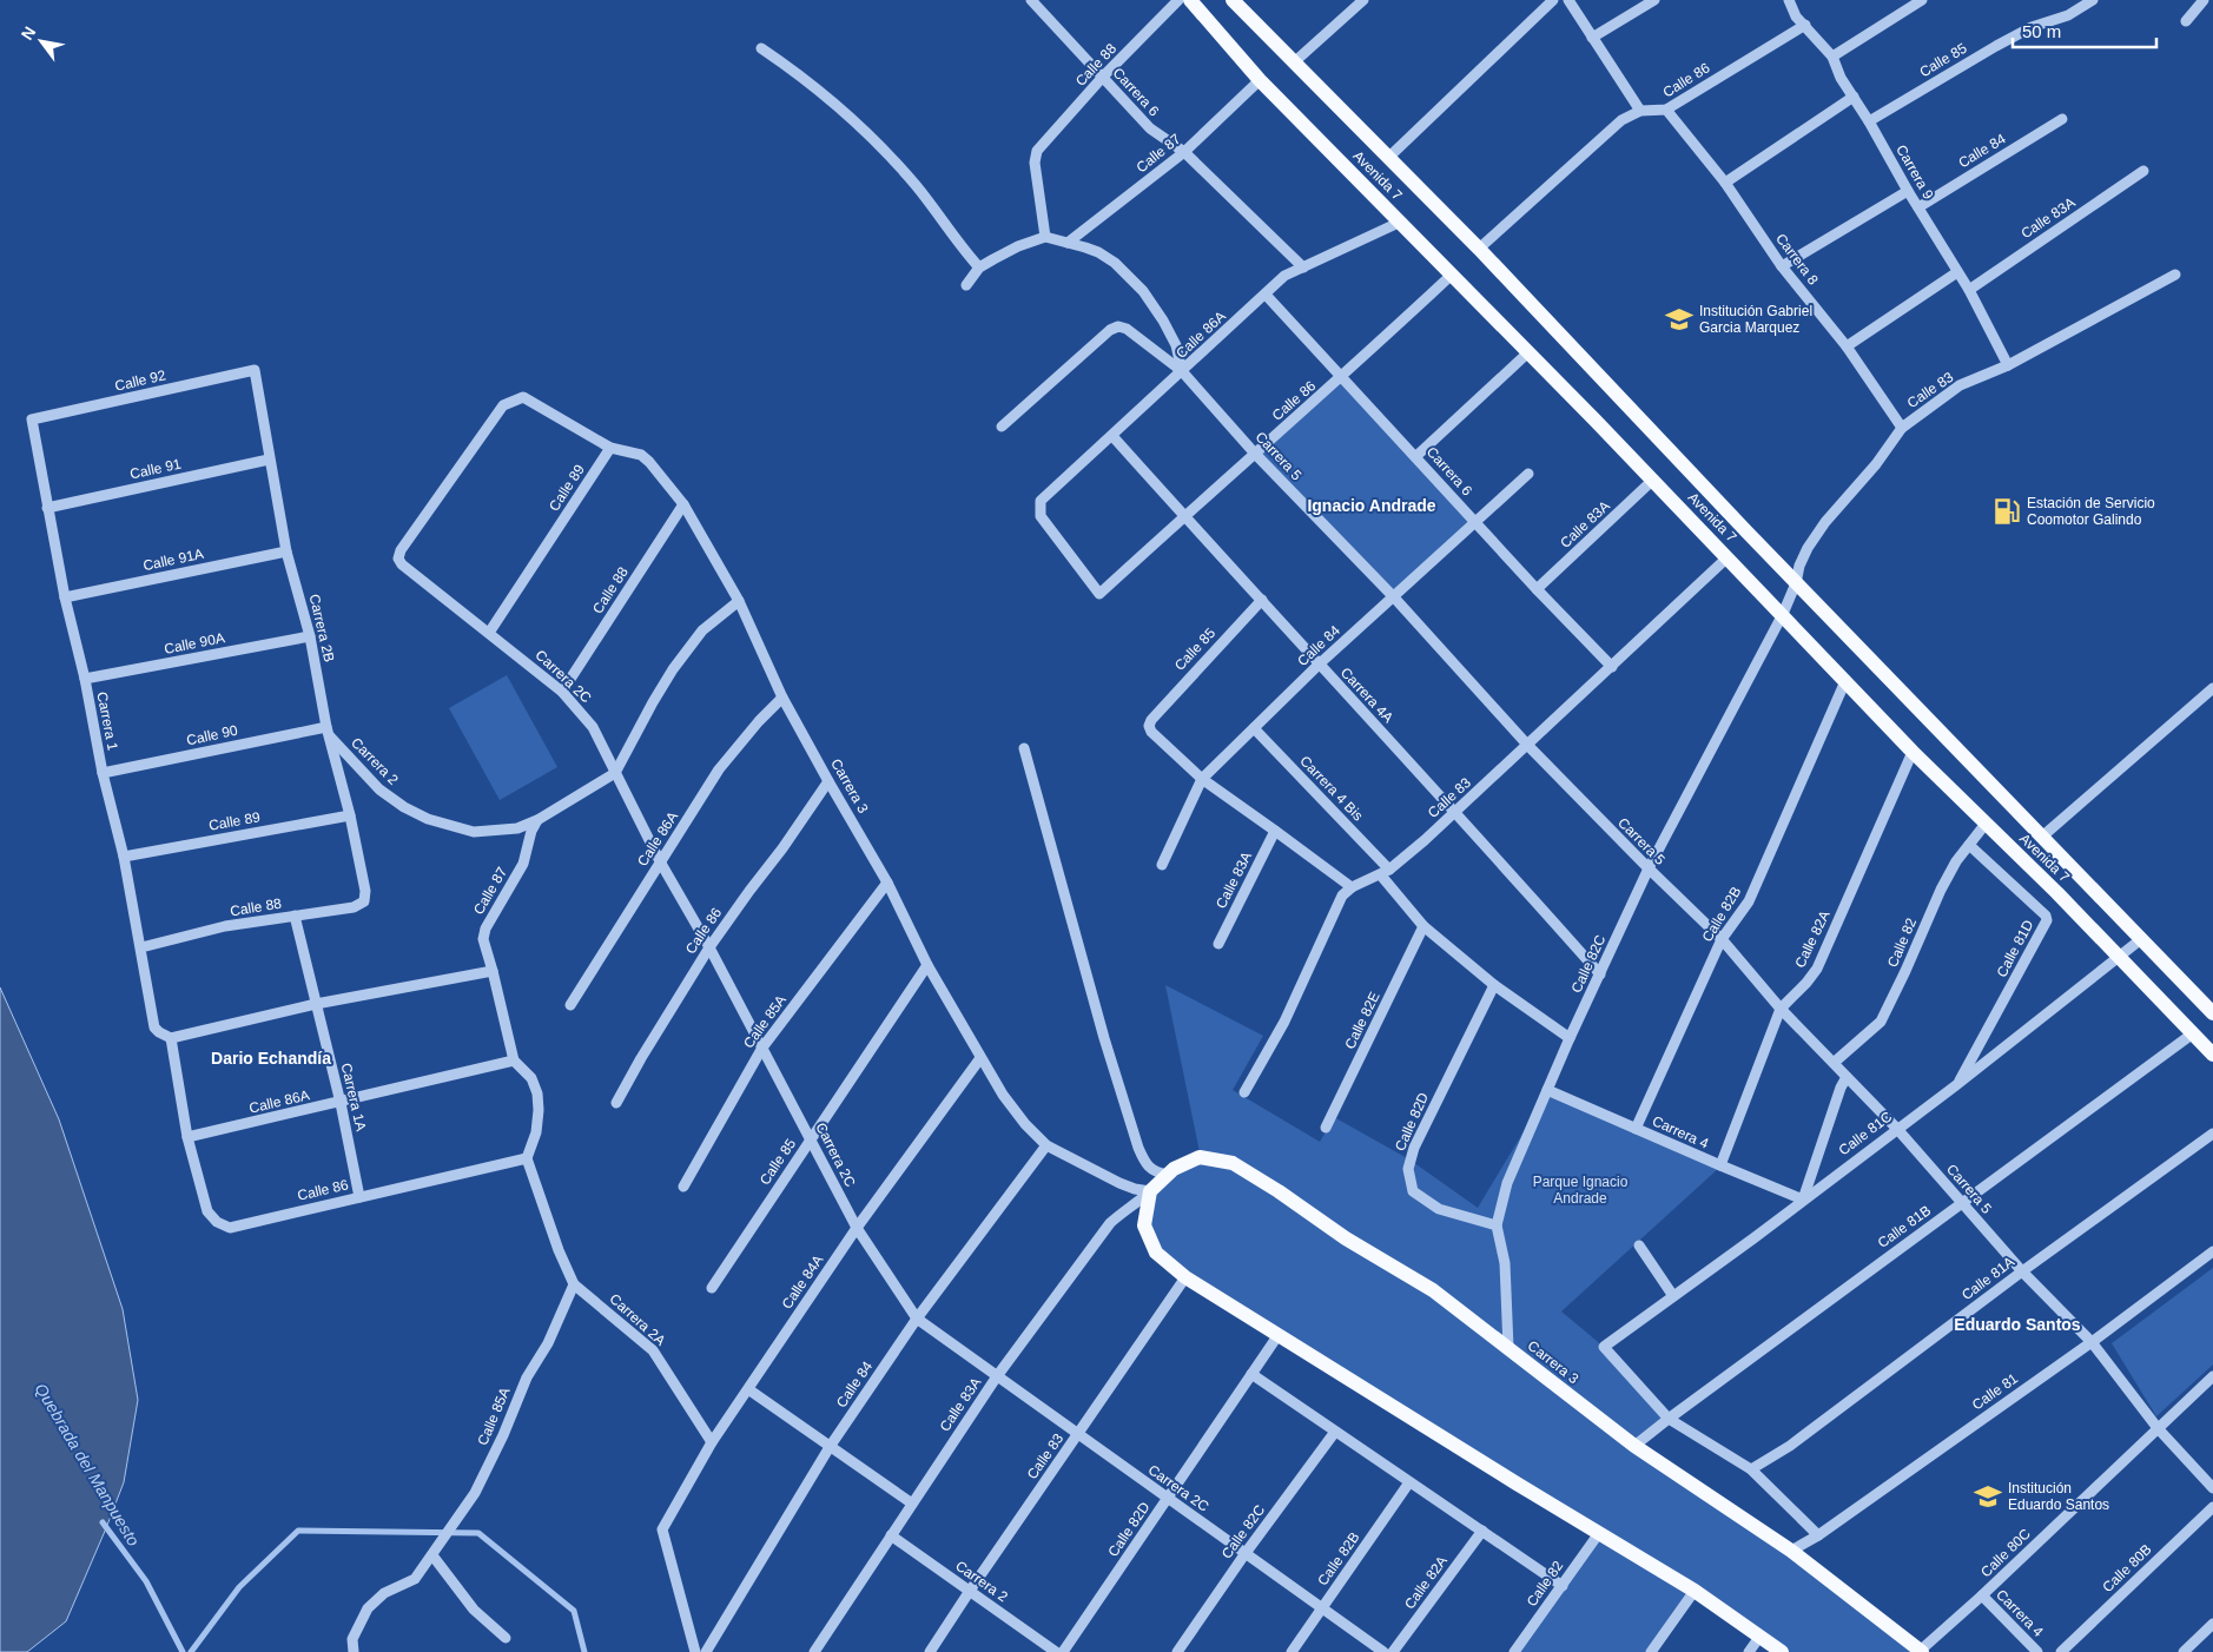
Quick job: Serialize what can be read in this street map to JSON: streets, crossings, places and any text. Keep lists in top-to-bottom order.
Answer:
{
  "streets": {
    "main road": ["Avenida 7", "Carrera 3"],
    "street": [
      "Calle 85",
      "Calle 88",
      "Calle 86",
      "Carrera 6",
      "Calle 84",
      "Calle 87",
      "Carrera 9",
      "Calle 83A",
      "Carrera 8",
      "Calle 86A",
      "Calle 92",
      "Calle 83",
      "Carrera 5",
      "Calle 91",
      "Calle 89",
      "Calle 91A",
      "Carrera 2B",
      "Calle 90A",
      "Carrera 2C",
      "Carrera 4A",
      "Carrera 1",
      "Calle 90",
      "Carrera 2",
      "Carrera 4 Bis",
      "Calle 82B",
      "Calle 82A",
      "Calle 82",
      "Calle 81D",
      "Calle 82C",
      "Calle 82E",
      "Calle 85A",
      "Carrera 1A",
      "Calle 82D",
      "Carrera 4",
      "Calle 81C",
      "Calle 81B",
      "Calle 81A",
      "Calle 84A",
      "Carrera 2A",
      "Calle 81",
      "Calle 80C",
      "Calle 80B"
    ]
  },
  "crossings": [
    ["Calle 85", "Calle 84"],
    ["Calle 85", "Carrera 9"],
    ["Calle 85", "Carrera 2C"],
    ["Calle 85", "Carrera 4A"],
    ["Calle 85", "Carrera 3"],
    ["Calle 88", "Carrera 6"],
    ["Calle 88", "Carrera 5"],
    ["Calle 88", "Carrera 2B"],
    ["Calle 88", "Carrera 2C"],
    ["Calle 88", "Carrera 1"],
    ["Calle 88", "Carrera 3"],
    ["Calle 88", "Carrera 1A"],
    ["Calle 86", "Carrera 6"],
    ["Calle 86", "Carrera 9"],
    ["Calle 86", "Avenida 7"],
    ["Calle 86", "Carrera 8"],
    ["Calle 86", "Calle 86A"],
    ["Calle 86", "Carrera 5"],
    ["Calle 86", "Carrera 2C"],
    ["Calle 86", "Carrera 4A"],
    ["Calle 86", "Carrera 3"],
    ["Calle 86", "Carrera 1A"],
    ["Carrera 6", "Calle 84"],
    ["Carrera 6", "Calle 87"],
    ["Carrera 6", "Calle 83A"],
    ["Carrera 6", "Calle 86A"],
    ["Carrera 6", "Calle 83"],
    ["Calle 84", "Carrera 9"],
    ["Calle 84", "Carrera 5"],
    ["Calle 84", "Carrera 2C"],
    ["Calle 84", "Carrera 4A"],
    ["Calle 84", "Carrera 3"],
    ["Calle 84", "Carrera 4 Bis"],
    ["Calle 87", "Avenida 7"],
    ["Calle 87", "Carrera 5"],
    ["Calle 87", "Carrera 2"],
    ["Carrera 9", "Calle 83A"],
    ["Carrera 9", "Calle 83"],
    ["Avenida 7", "Calle 83A"],
    ["Avenida 7", "Calle 86A"],
    ["Avenida 7", "Calle 83"],
    ["Avenida 7", "Calle 82B"],
    ["Avenida 7", "Calle 82A"],
    ["Avenida 7", "Calle 82"],
    ["Avenida 7", "Calle 82C"],
    ["Avenida 7", "Calle 81C"],
    ["Avenida 7", "Calle 81B"],
    ["Calle 83A", "Carrera 2C"],
    ["Calle 83A", "Carrera 2"],
    ["Calle 83A", "Carrera 3"],
    ["Carrera 8", "Calle 83"],
    ["Calle 86A", "Carrera 5"],
    ["Calle 86A", "Carrera 2C"],
    ["Calle 86A", "Carrera 4A"],
    ["Calle 86A", "Carrera 3"],
    ["Calle 86A", "Carrera 1A"],
    ["Calle 92", "Carrera 2B"],
    ["Calle 92", "Carrera 1"],
    ["Calle 83", "Carrera 5"],
    ["Calle 83", "Carrera 2C"],
    ["Calle 83", "Carrera 4A"],
    ["Calle 83", "Carrera 2"],
    ["Calle 83", "Carrera 4 Bis"],
    ["Calle 83", "Calle 82C"],
    ["Carrera 5", "Calle 82B"],
    ["Carrera 5", "Calle 82A"],
    ["Carrera 5", "Calle 82"],
    ["Carrera 5", "Calle 82C"],
    ["Carrera 5", "Calle 81C"],
    ["Carrera 5", "Calle 81B"],
    ["Carrera 5", "Calle 81A"],
    ["Carrera 5", "Calle 81"],
    ["Carrera 5", "Calle 80C"],
    ["Calle 91", "Carrera 2B"],
    ["Calle 91", "Carrera 1"],
    ["Calle 89", "Carrera 2B"],
    ["Calle 89", "Carrera 2C"],
    ["Calle 89", "Carrera 1"],
    ["Calle 89", "Carrera 3"],
    ["Calle 91A", "Carrera 2B"],
    ["Calle 91A", "Carrera 1"],
    ["Carrera 2B", "Calle 90A"],
    ["Carrera 2B", "Calle 90"],
    ["Carrera 2B", "Carrera 2"],
    ["Calle 90A", "Carrera 1"],
    ["Carrera 2C", "Carrera 3"],
    ["Carrera 2C", "Calle 82B"],
    ["Carrera 2C", "Calle 82C"],
    ["Carrera 2C", "Calle 85A"],
    ["Carrera 2C", "Calle 82D"],
    ["Carrera 2C", "Calle 84A"],
    ["Carrera 4A", "Calle 82C"],
    ["Carrera 1", "Calle 90"],
    ["Calle 90", "Carrera 2"],
    ["Carrera 3", "Calle 82C"],
    ["Carrera 3", "Calle 85A"],
    ["Carrera 3", "Calle 81B"],
    ["Carrera 3", "Calle 84A"],
    ["Carrera 3", "Calle 81"],
    ["Carrera 3", "Calle 80C"],
    ["Calle 82B", "Carrera 4"],
    ["Calle 82A", "Carrera 4"],
    ["Calle 82", "Calle 81D"],
    ["Calle 81D", "Calle 81C"],
    ["Calle 82C", "Calle 82D"],
    ["Calle 82C", "Carrera 4"],
    ["Calle 85A", "Carrera 2A"],
    ["Carrera 4", "Calle 81C"],
    ["Carrera 4", "Calle 80C"],
    ["Calle 81C", "Calle 81B"],
    ["Calle 84A", "Carrera 2A"]
  ],
  "districts": ["Ignacio Andrade", "Dario Echandía", "Eduardo Santos"],
  "water": ["Quebrada del Manpuesto"],
  "parks": ["Parque Ignacio Andrade"],
  "places": {
    "school or university": ["Institución Gabriel Garcia Marquez", "Institución Eduardo Santos"],
    "fuel station": ["Estación de Servicio Coomotor Galindo"]
  },
  "scale_bar": "50 m",
  "north": "top left"
}
